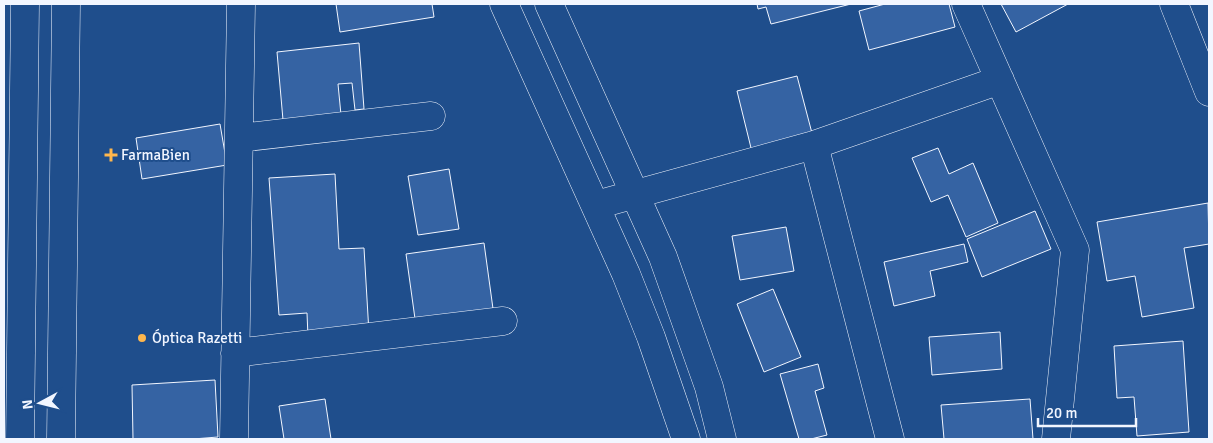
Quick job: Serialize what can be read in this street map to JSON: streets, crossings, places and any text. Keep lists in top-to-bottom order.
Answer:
{
  "places": {
    "health": ["FarmaBien"],
    "other": ["Óptica Razetti"]
  },
  "scale_bar": "20 m",
  "north": "left"
}
